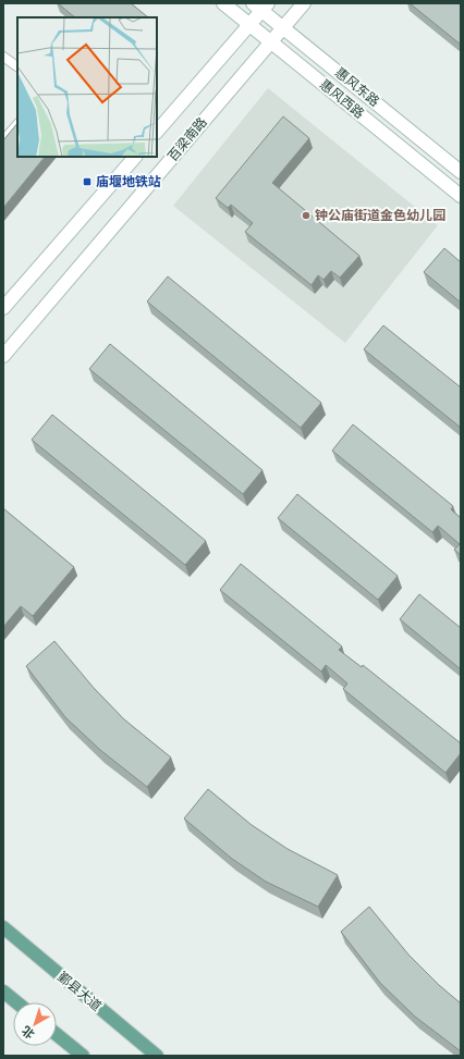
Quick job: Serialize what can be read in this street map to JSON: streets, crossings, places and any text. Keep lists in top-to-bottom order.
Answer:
{
  "streets": {
    "main road": ["鄞县大道"],
    "street": ["惠风东路", "惠风西路", "百梁南路"]
  },
  "crossings": [
    ["惠风东路", "百梁南路"],
    ["惠风西路", "百梁南路"]
  ],
  "places": {
    "transit": ["庙堰地铁站"],
    "other": ["钟公庙街道金色幼儿园"]
  },
  "north": "bottom left"
}
